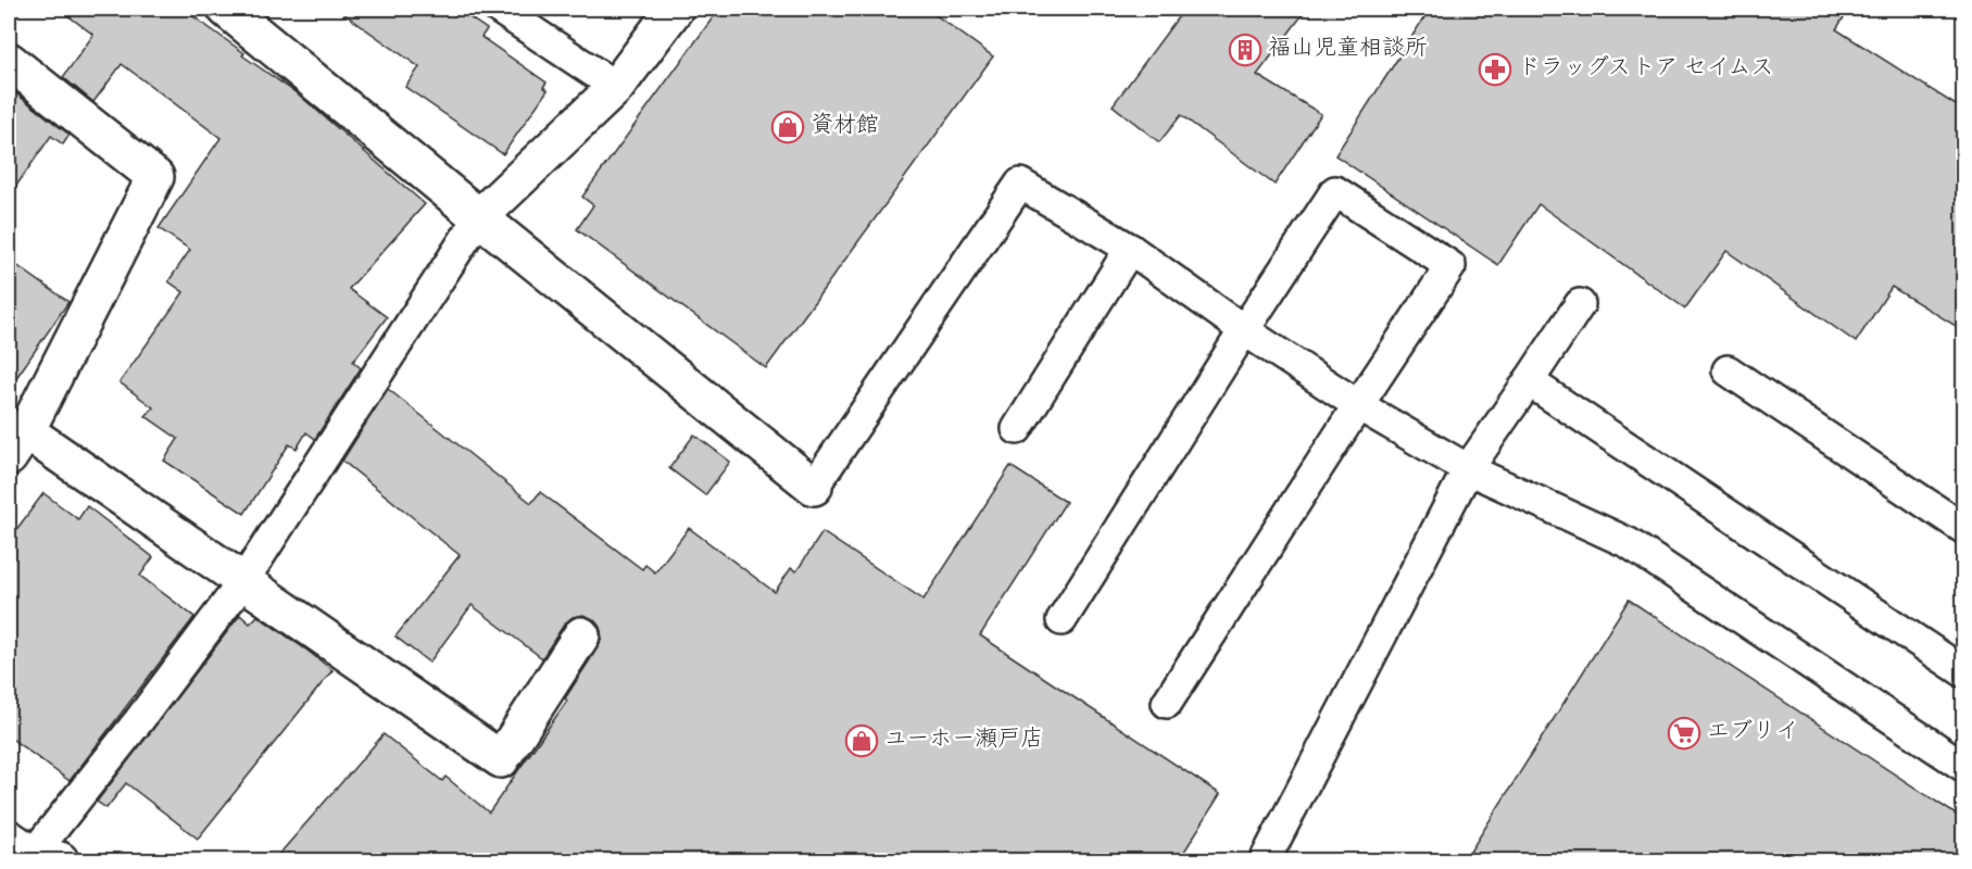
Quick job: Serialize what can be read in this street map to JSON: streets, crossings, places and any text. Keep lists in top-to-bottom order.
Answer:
{
  "places": {
    "building": ["福山児童相談所"],
    "pharmacy": ["ドラッグストア セイムス"],
    "shop": ["資材館", "ユーホー瀬戸店"],
    "supermarket": ["エブリイ"]
  }
}
